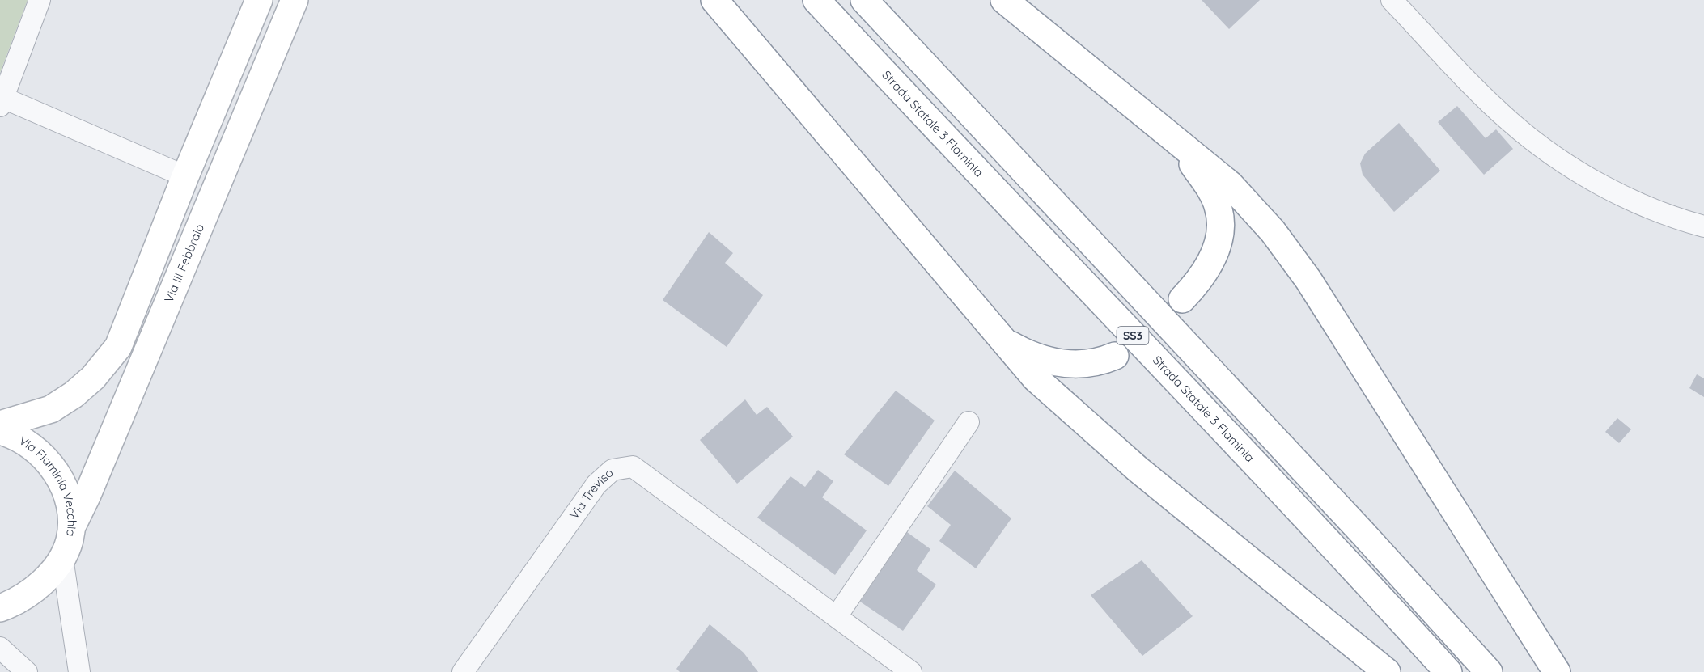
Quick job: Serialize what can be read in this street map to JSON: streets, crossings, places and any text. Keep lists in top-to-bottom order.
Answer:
{
  "streets": {
    "main road": [
      "Strada Statale 3 Flaminia",
      "Via III Febbraio",
      "SS3",
      "Via Flaminia Vecchia"
    ],
    "street": ["Via Treviso"]
  },
  "crossings": [
    ["Via III Febbraio", "Via Flaminia Vecchia"]
  ]
}
